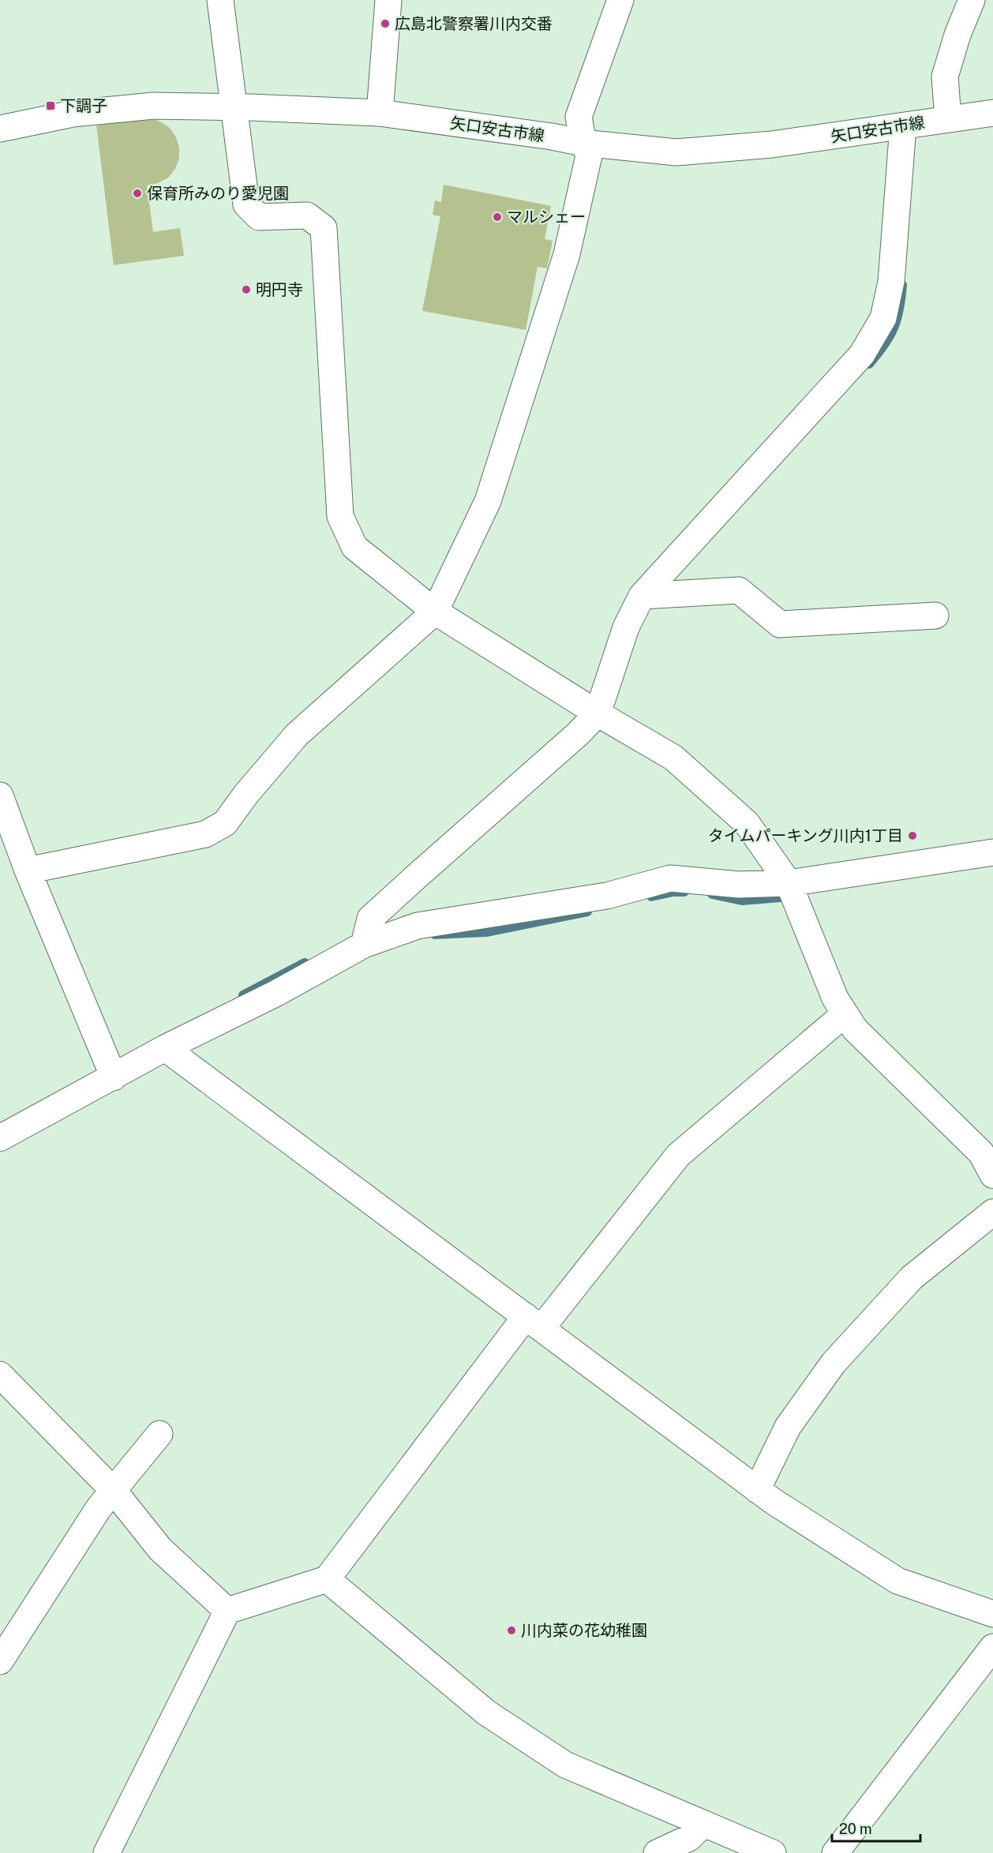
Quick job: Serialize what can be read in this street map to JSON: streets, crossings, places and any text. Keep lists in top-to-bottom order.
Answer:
{
  "streets": {
    "street": ["矢口安古市線"]
  },
  "places": {
    "other": [
      "広島北警察署川内交番",
      "保育所みのり愛児園",
      "マルシェー",
      "明円寺",
      "タイムパーキング川内1丁目",
      "川内菜の花幼稚園"
    ],
    "transit": ["下調子"]
  },
  "scale_bar": "20 m"
}
